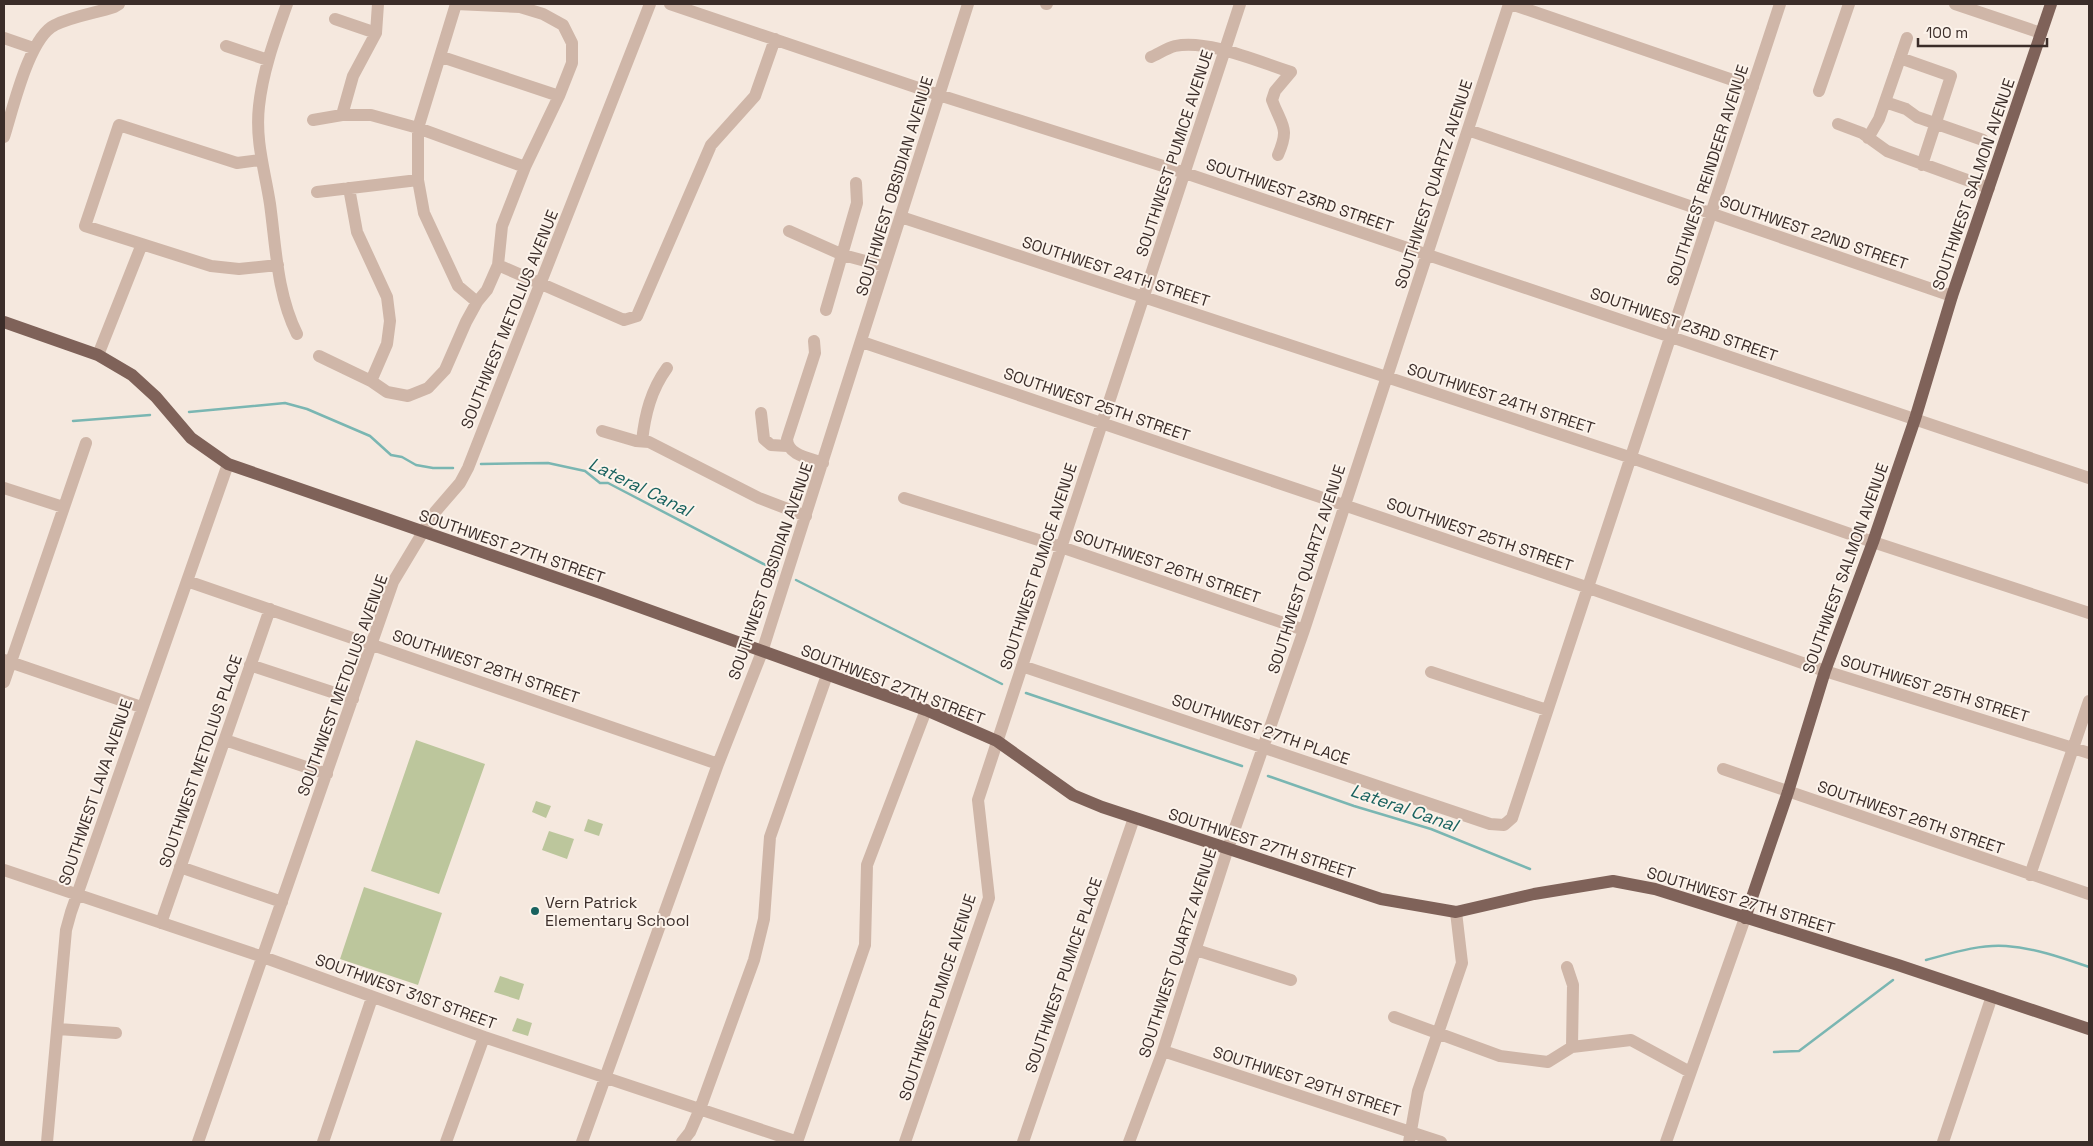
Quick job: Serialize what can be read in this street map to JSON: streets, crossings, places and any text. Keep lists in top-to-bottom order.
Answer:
{
  "streets": {
    "main road": ["SOUTHWEST SALMON AVENUE", "SOUTHWEST 27TH STREET"],
    "street": [
      "SOUTHWEST PUMICE AVENUE",
      "SOUTHWEST REINDEER AVENUE",
      "SOUTHWEST QUARTZ AVENUE",
      "SOUTHWEST OBSIDIAN AVENUE",
      "SOUTHWEST 23RD STREET",
      "SOUTHWEST 22ND STREET",
      "SOUTHWEST 24TH STREET",
      "SOUTHWEST METOLIUS AVENUE",
      "SOUTHWEST 25TH STREET",
      "SOUTHWEST 26TH STREET",
      "SOUTHWEST 28TH STREET",
      "SOUTHWEST 27TH PLACE",
      "SOUTHWEST METOLIUS PLACE",
      "SOUTHWEST LAVA AVENUE",
      "SOUTHWEST PUMICE PLACE",
      "SOUTHWEST 31ST STREET",
      "SOUTHWEST 29TH STREET"
    ]
  },
  "crossings": [
    ["SOUTHWEST PUMICE AVENUE", "SOUTHWEST 23RD STREET"],
    ["SOUTHWEST PUMICE AVENUE", "SOUTHWEST 24TH STREET"],
    ["SOUTHWEST PUMICE AVENUE", "SOUTHWEST 25TH STREET"],
    ["SOUTHWEST PUMICE AVENUE", "SOUTHWEST 27TH STREET"],
    ["SOUTHWEST PUMICE AVENUE", "SOUTHWEST 26TH STREET"],
    ["SOUTHWEST PUMICE AVENUE", "SOUTHWEST 27TH PLACE"],
    ["SOUTHWEST REINDEER AVENUE", "SOUTHWEST 23RD STREET"],
    ["SOUTHWEST REINDEER AVENUE", "SOUTHWEST 22ND STREET"],
    ["SOUTHWEST REINDEER AVENUE", "SOUTHWEST 24TH STREET"],
    ["SOUTHWEST REINDEER AVENUE", "SOUTHWEST 25TH STREET"],
    ["SOUTHWEST REINDEER AVENUE", "SOUTHWEST 27TH PLACE"],
    ["SOUTHWEST QUARTZ AVENUE", "SOUTHWEST 23RD STREET"],
    ["SOUTHWEST QUARTZ AVENUE", "SOUTHWEST 22ND STREET"],
    ["SOUTHWEST QUARTZ AVENUE", "SOUTHWEST 24TH STREET"],
    ["SOUTHWEST QUARTZ AVENUE", "SOUTHWEST 25TH STREET"],
    ["SOUTHWEST QUARTZ AVENUE", "SOUTHWEST 27TH STREET"],
    ["SOUTHWEST QUARTZ AVENUE", "SOUTHWEST 26TH STREET"],
    ["SOUTHWEST QUARTZ AVENUE", "SOUTHWEST 27TH PLACE"],
    ["SOUTHWEST QUARTZ AVENUE", "SOUTHWEST 29TH STREET"],
    ["SOUTHWEST SALMON AVENUE", "SOUTHWEST 23RD STREET"],
    ["SOUTHWEST SALMON AVENUE", "SOUTHWEST 22ND STREET"],
    ["SOUTHWEST SALMON AVENUE", "SOUTHWEST 24TH STREET"],
    ["SOUTHWEST SALMON AVENUE", "SOUTHWEST 25TH STREET"],
    ["SOUTHWEST SALMON AVENUE", "SOUTHWEST 27TH STREET"],
    ["SOUTHWEST SALMON AVENUE", "SOUTHWEST 26TH STREET"],
    ["SOUTHWEST OBSIDIAN AVENUE", "SOUTHWEST 23RD STREET"],
    ["SOUTHWEST OBSIDIAN AVENUE", "SOUTHWEST 24TH STREET"],
    ["SOUTHWEST OBSIDIAN AVENUE", "SOUTHWEST 25TH STREET"],
    ["SOUTHWEST OBSIDIAN AVENUE", "SOUTHWEST 27TH STREET"],
    ["SOUTHWEST OBSIDIAN AVENUE", "SOUTHWEST 28TH STREET"],
    ["SOUTHWEST OBSIDIAN AVENUE", "SOUTHWEST 31ST STREET"],
    ["SOUTHWEST METOLIUS AVENUE", "SOUTHWEST 27TH STREET"],
    ["SOUTHWEST METOLIUS AVENUE", "SOUTHWEST 28TH STREET"],
    ["SOUTHWEST METOLIUS AVENUE", "SOUTHWEST 31ST STREET"],
    ["SOUTHWEST 27TH STREET", "SOUTHWEST LAVA AVENUE"],
    ["SOUTHWEST 27TH STREET", "SOUTHWEST PUMICE PLACE"],
    ["SOUTHWEST 28TH STREET", "SOUTHWEST METOLIUS PLACE"],
    ["SOUTHWEST 28TH STREET", "SOUTHWEST LAVA AVENUE"],
    ["SOUTHWEST METOLIUS PLACE", "SOUTHWEST 31ST STREET"],
    ["SOUTHWEST LAVA AVENUE", "SOUTHWEST 31ST STREET"]
  ],
  "water": ["Lateral Canal"],
  "places": ["Vern Patrick Elementary School"],
  "scale_bar": "100 m"
}
